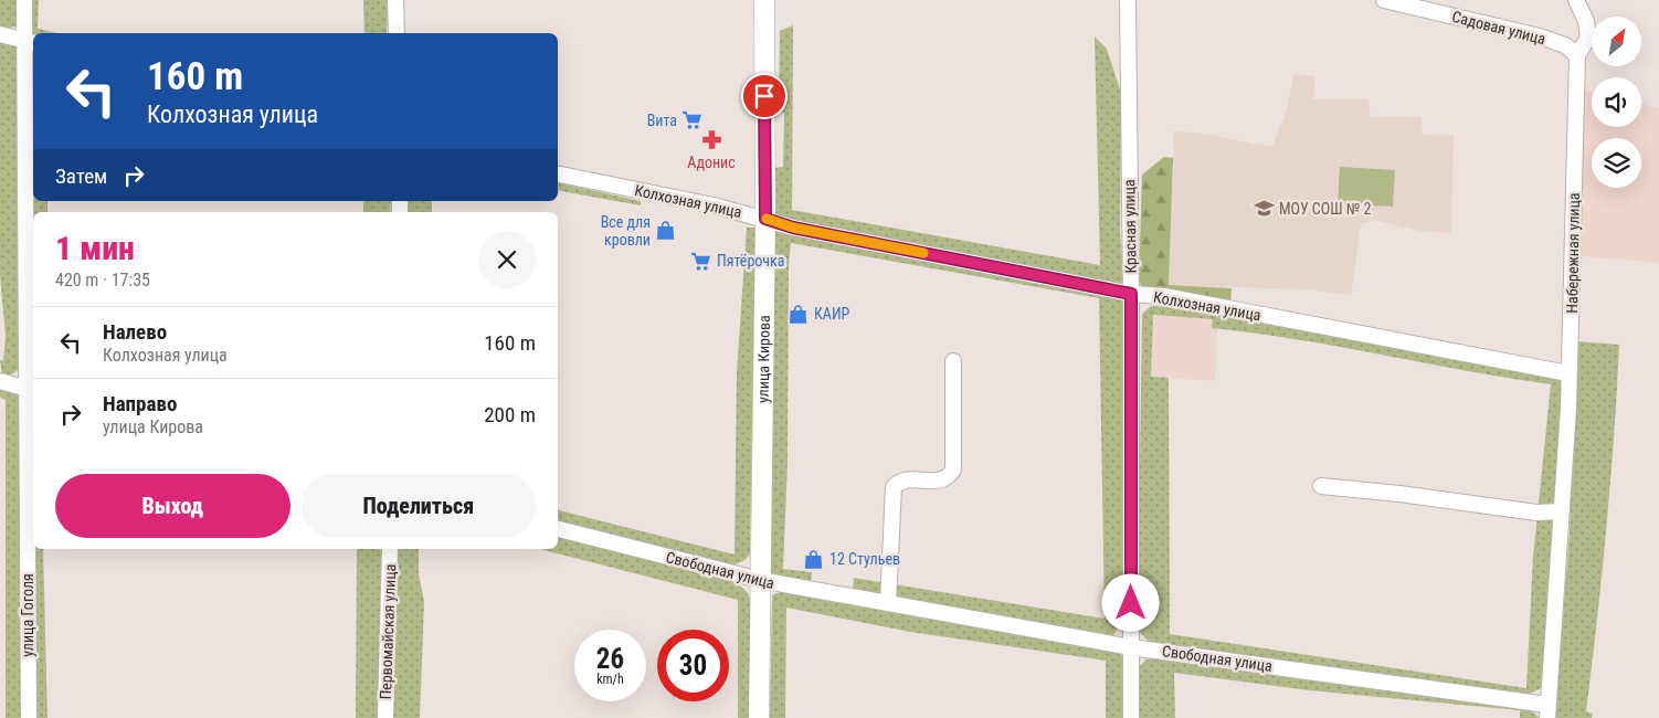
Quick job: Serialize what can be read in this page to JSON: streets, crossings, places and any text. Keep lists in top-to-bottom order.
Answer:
{
  "streets": {
    "main road": ["улица Кирова"],
    "street": [
      "Садовая улица",
      "Колхозная улица",
      "Красная улица",
      "Набережная улица",
      "Свободная улица",
      "улица Гоголя",
      "Первомайская улица"
    ]
  },
  "crossings": [
    ["Садовая улица", "Набережная улица"],
    ["Колхозная улица", "Красная улица"],
    ["Колхозная улица", "Набережная улица"],
    ["Колхозная улица", "улица Кирова"],
    ["Красная улица", "Свободная улица"],
    ["Набережная улица", "Свободная улица"],
    ["улица Кирова", "Свободная улица"]
  ],
  "places": {
    "supermarket": ["Вита", "Пятёрочка"],
    "pharmacy": ["Адонис"],
    "school or university": ["МОУ СОШ № 2"],
    "shop": ["Все для кровли", "КАИР", "12 Стульев"]
  },
  "north": "top right",
  "page": {
    "turn": ["160 m", "Колхозная улица"],
    "then": "Затем",
    "heading": ["1 мин", "420 m · 17:35"],
    "list": [
      {
        "name": "Налево",
        "note": "Колхозная улица",
        "value": "160 m"
      },
      {
        "name": "Направо",
        "note": "улица Кирова",
        "value": "200 m"
      }
    ],
    "buttons": ["Выход", "Поделиться"],
    "speed": "26 km/h",
    "limit": "30"
  }
}
